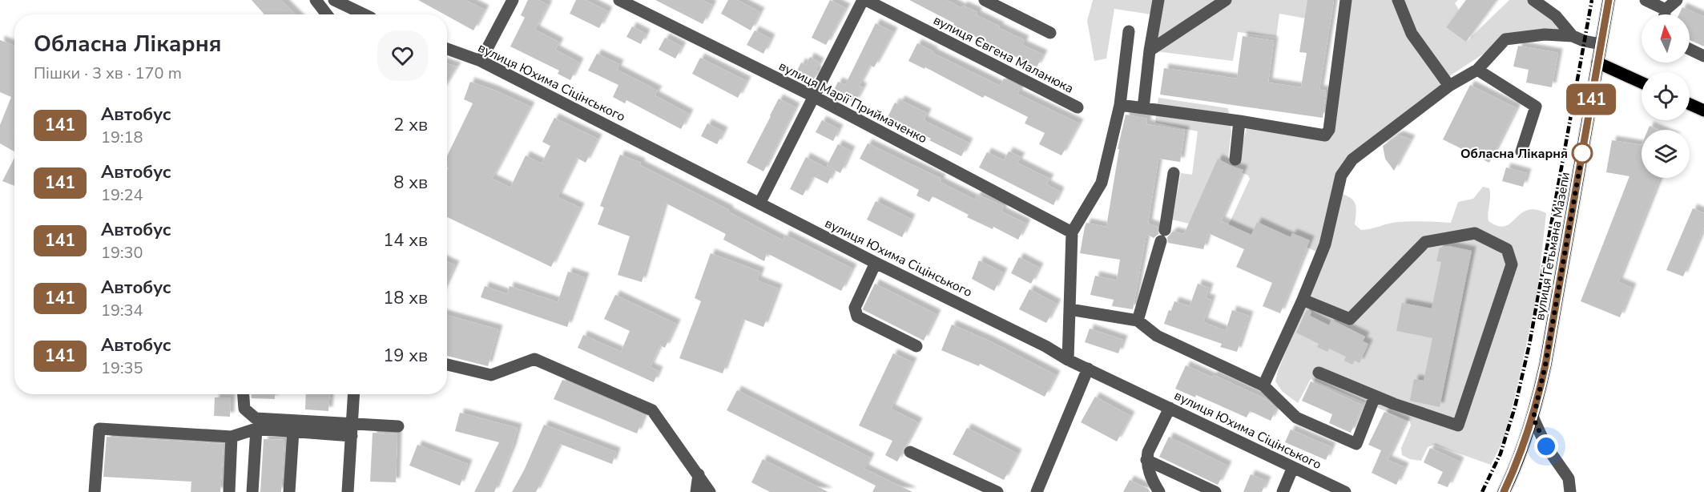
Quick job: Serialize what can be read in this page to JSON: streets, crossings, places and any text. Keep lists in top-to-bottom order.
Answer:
{
  "streets": {
    "main road": ["вулиця Гетьмана Мазепи"],
    "street": ["вулиця Євгена Маланюка", "вулиця Юхима Сіцінського", "вулиця Марії Приймаченко"]
  },
  "places": ["Обласна Лікарня"],
  "lines": ["bus line 141"],
  "north": "top",
  "page": {
    "on_map": "141",
    "heading": ["Обласна Лікарня", "Пішки · 3 хв · 170 m"],
    "list": [
      {
        "mark": "141",
        "name": "Автобус",
        "note": "19:18",
        "value": "2 хв"
      },
      {
        "mark": "141",
        "name": "Автобус",
        "note": "19:24",
        "value": "8 хв"
      },
      {
        "mark": "141",
        "name": "Автобус",
        "note": "19:30",
        "value": "14 хв"
      },
      {
        "mark": "141",
        "name": "Автобус",
        "note": "19:34",
        "value": "18 хв"
      },
      {
        "mark": "141",
        "name": "Автобус",
        "note": "19:35",
        "value": "19 хв"
      }
    ]
  }
}
